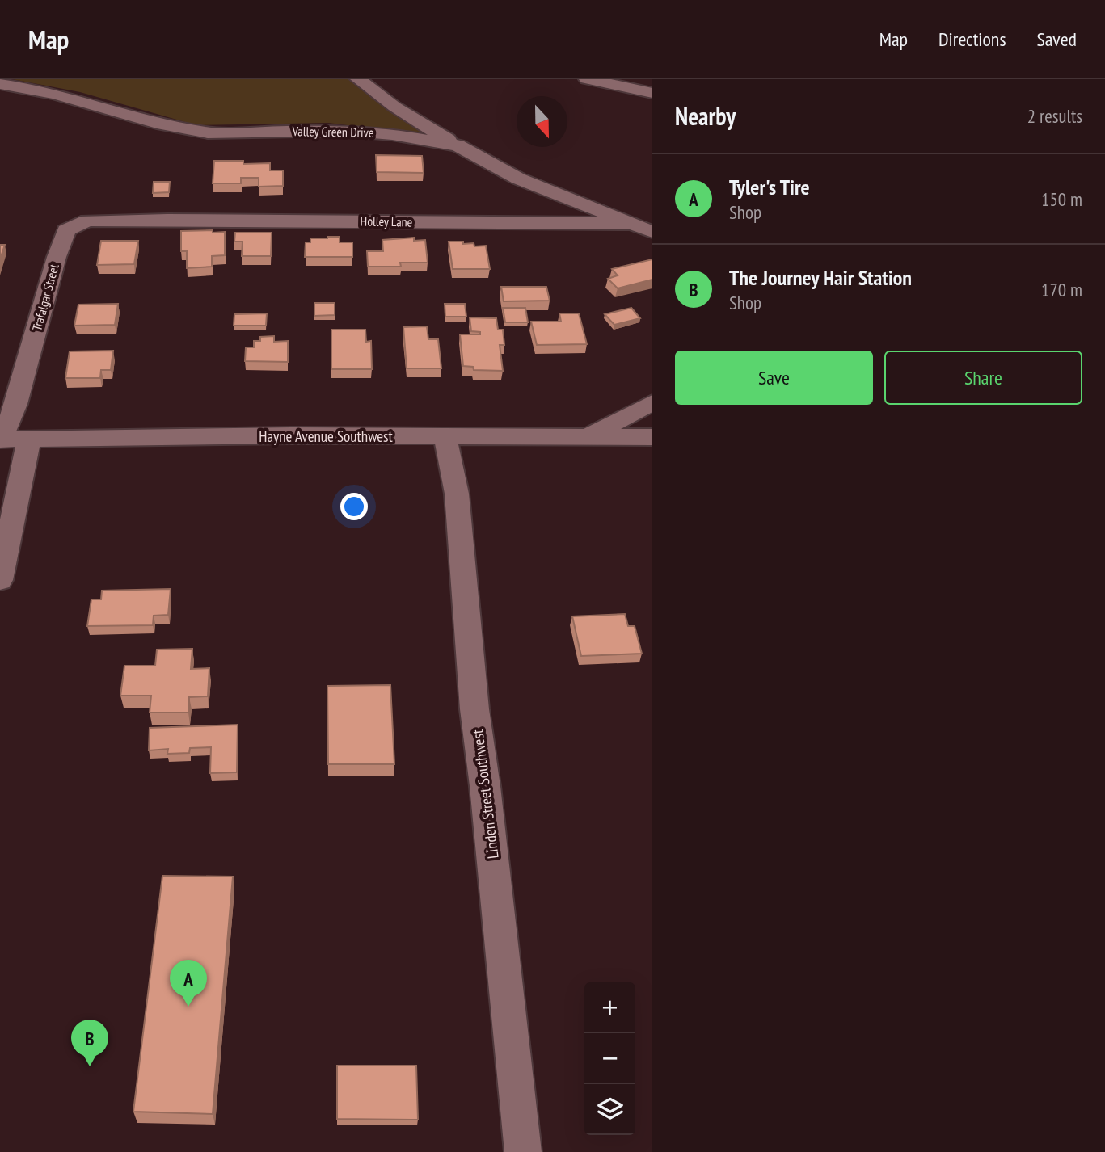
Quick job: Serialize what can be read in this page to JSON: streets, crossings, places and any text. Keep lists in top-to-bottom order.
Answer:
{
  "streets": {
    "street": [
      "Valley Green Drive",
      "Holley Lane",
      "Trafalgar Street",
      "Hayne Avenue Southwest",
      "Linden Street Southwest"
    ]
  },
  "crossings": [
    ["Valley Green Drive", "Holley Lane"],
    ["Holley Lane", "Trafalgar Street"],
    ["Trafalgar Street", "Hayne Avenue Southwest"],
    ["Hayne Avenue Southwest", "Linden Street Southwest"]
  ],
  "north": "bottom",
  "page": {
    "header": "Map",
    "nav": ["Map", "Directions", "Saved"],
    "heading": ["Nearby", "2 results"],
    "list": [
      {
        "mark": "A",
        "name": "Tyler's Tire",
        "note": "Shop",
        "value": "150 m"
      },
      {
        "mark": "B",
        "name": "The Journey Hair Station",
        "note": "Shop",
        "value": "170 m"
      }
    ],
    "buttons": ["Save", "Share"],
    "pins": ["A", "B"],
    "map_buttons": ["+", "−"]
  }
}
